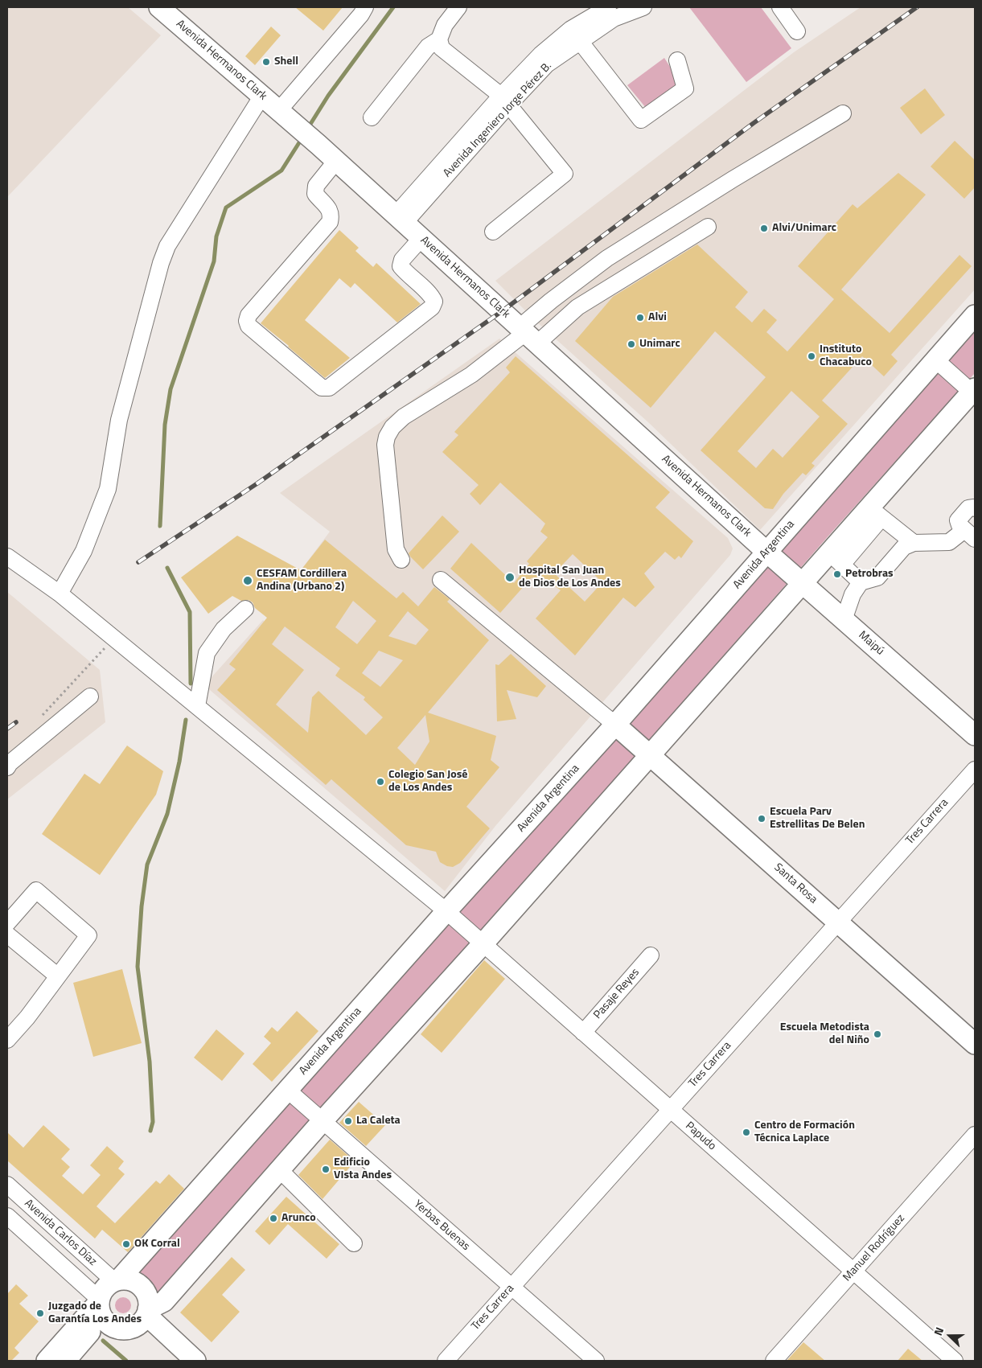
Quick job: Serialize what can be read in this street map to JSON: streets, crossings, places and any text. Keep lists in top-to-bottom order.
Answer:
{
  "streets": {
    "main road": [
      "Avenida Hermanos Clark",
      "Avenida Argentina",
      "Maipú",
      "Santa Rosa"
    ],
    "street": [
      "Avenida Ingeniero Jorge Pérez B.",
      "Tres Carrera",
      "Pasaje Reyes",
      "Papudo",
      "Yerbas Buenas",
      "Avenida Carlos Díaz",
      "Manuel Rodríguez"
    ]
  },
  "crossings": [
    ["Avenida Hermanos Clark", "Avenida Ingeniero Jorge Pérez B."],
    ["Avenida Hermanos Clark", "Avenida Argentina"],
    ["Avenida Hermanos Clark", "Maipú"],
    ["Avenida Argentina", "Maipú"],
    ["Avenida Argentina", "Santa Rosa"],
    ["Avenida Argentina", "Papudo"],
    ["Avenida Argentina", "Yerbas Buenas"],
    ["Avenida Argentina", "Avenida Carlos Díaz"],
    ["Tres Carrera", "Santa Rosa"],
    ["Tres Carrera", "Papudo"],
    ["Tres Carrera", "Yerbas Buenas"],
    ["Pasaje Reyes", "Papudo"],
    ["Papudo", "Manuel Rodríguez"]
  ],
  "places": [
    "Shell",
    "Alvi/Unimarc",
    "Alvi",
    "Unimarc",
    "Instituto Chacabuco",
    "Petrobras",
    "Hospital San Juan de Dios de Los Andes",
    "CESFAM Cordillera Andina (Urbano 2)",
    "Colegio San José de Los Andes",
    "Escuela Parv Estrellitas De Belen",
    "Escuela Metodista del Niño",
    "La Caleta",
    "Centro de Formación Técnica Laplace",
    "Edificio VIsta Andes",
    "Arunco",
    "OK Corral",
    "Juzgado de Garantía Los Andes"
  ],
  "north": "left"
}
